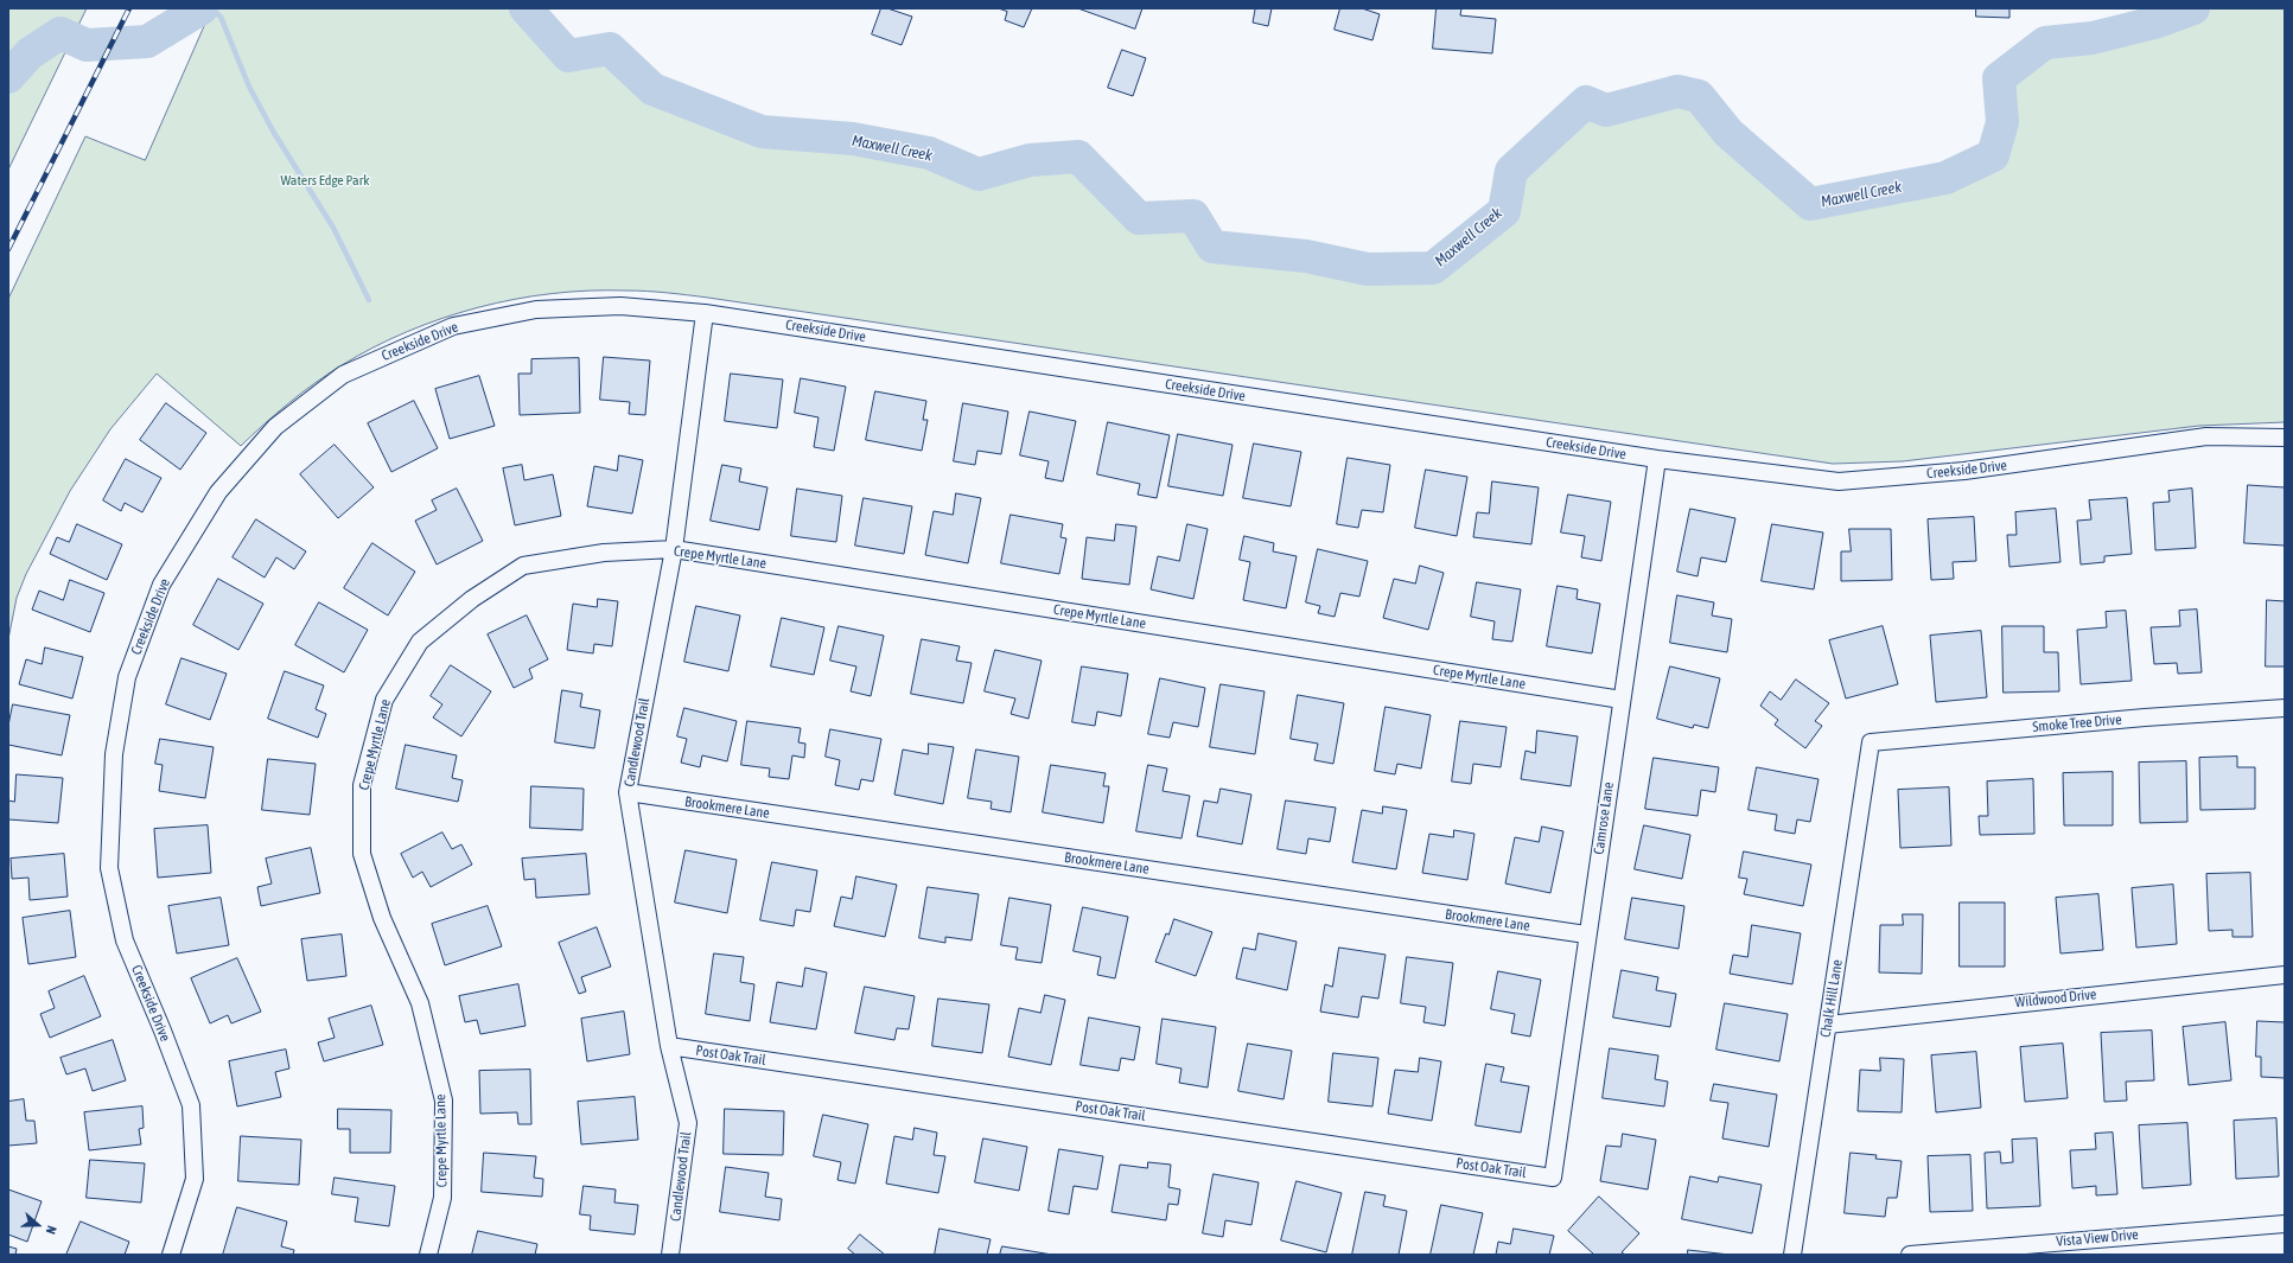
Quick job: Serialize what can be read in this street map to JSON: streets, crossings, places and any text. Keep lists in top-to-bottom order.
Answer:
{
  "streets": {
    "street": [
      "Creekside Drive",
      "Crepe Myrtle Lane",
      "Smoke Tree Drive",
      "Candlewood Trail",
      "Brookmere Lane",
      "Camrose Lane",
      "Chalk Hill Lane",
      "Wildwood Drive",
      "Post Oak Trail",
      "Vista View Drive"
    ]
  },
  "crossings": [
    ["Creekside Drive", "Candlewood Trail"],
    ["Creekside Drive", "Camrose Lane"],
    ["Crepe Myrtle Lane", "Candlewood Trail"],
    ["Crepe Myrtle Lane", "Camrose Lane"],
    ["Smoke Tree Drive", "Chalk Hill Lane"],
    ["Candlewood Trail", "Brookmere Lane"],
    ["Candlewood Trail", "Post Oak Trail"],
    ["Brookmere Lane", "Camrose Lane"],
    ["Camrose Lane", "Post Oak Trail"],
    ["Chalk Hill Lane", "Wildwood Drive"]
  ],
  "water": ["Maxwell Creek"],
  "parks": ["Waters Edge Park"],
  "north": "right"
}
